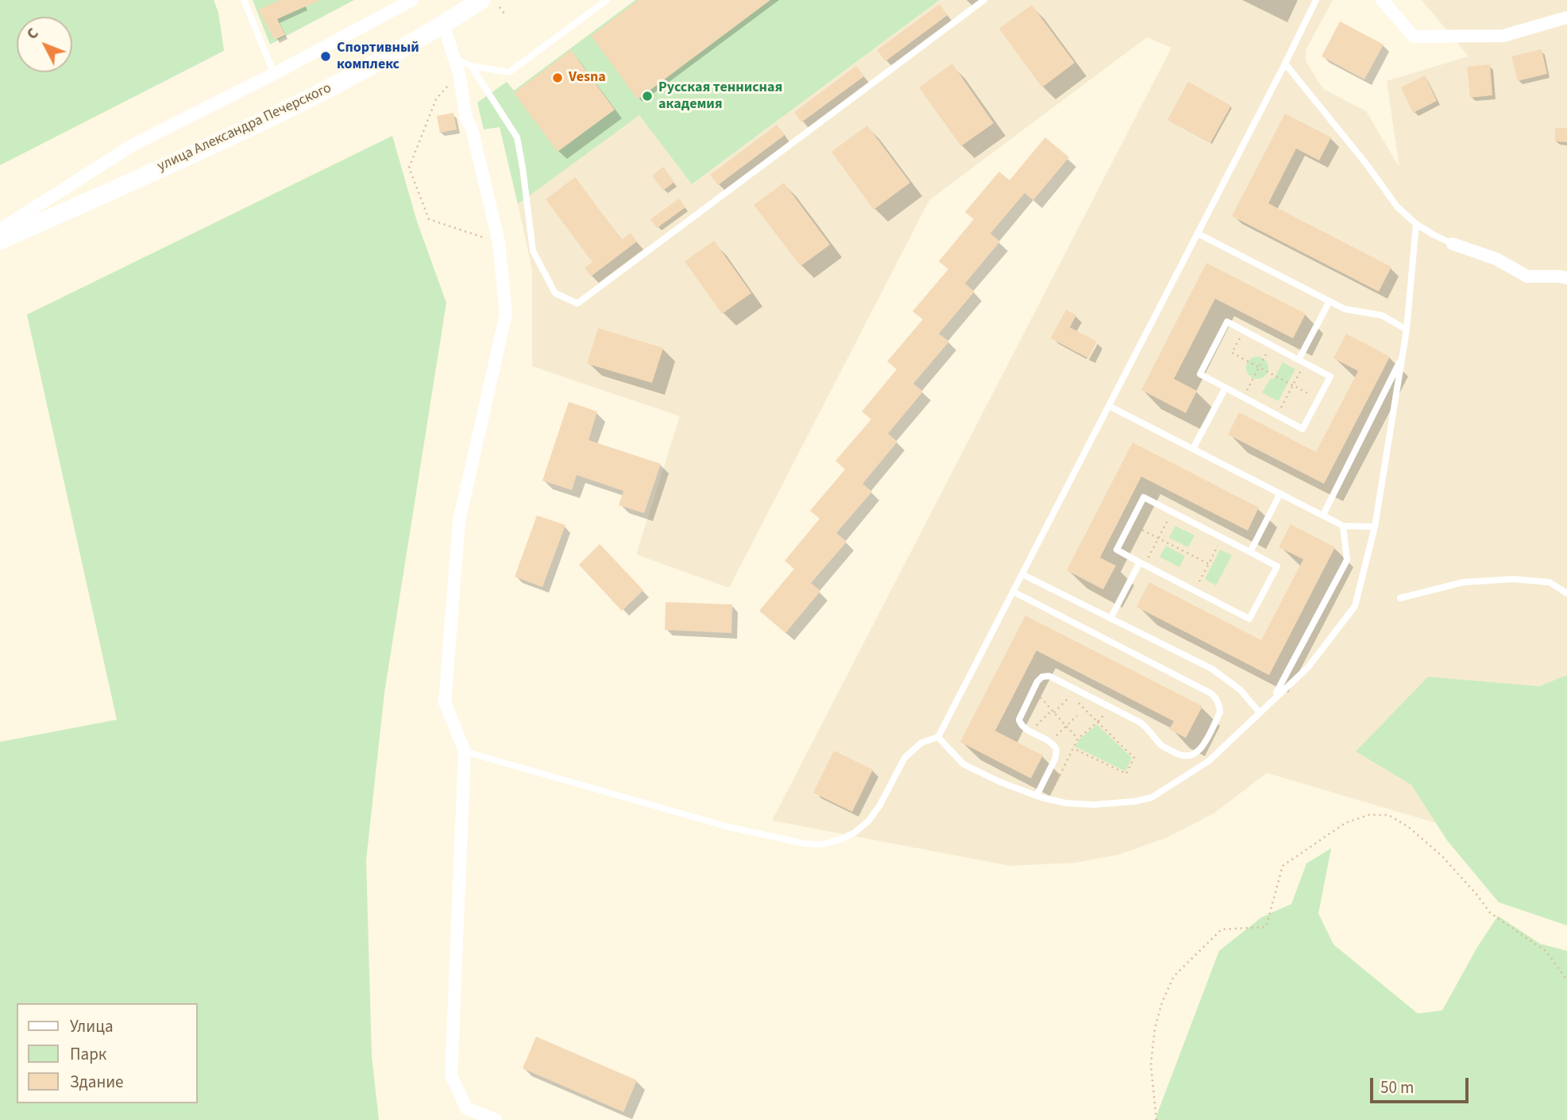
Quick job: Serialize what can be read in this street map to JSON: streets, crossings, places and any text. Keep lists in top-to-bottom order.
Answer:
{
  "streets": {
    "main road": ["улица Александра Печерского"]
  },
  "places": ["Спортивный комплекс", "Vesna", "Русская теннисная академия"],
  "legend": ["Улица", "Парк", "Здание"],
  "scale_bar": "50 m",
  "north": "top left"
}
